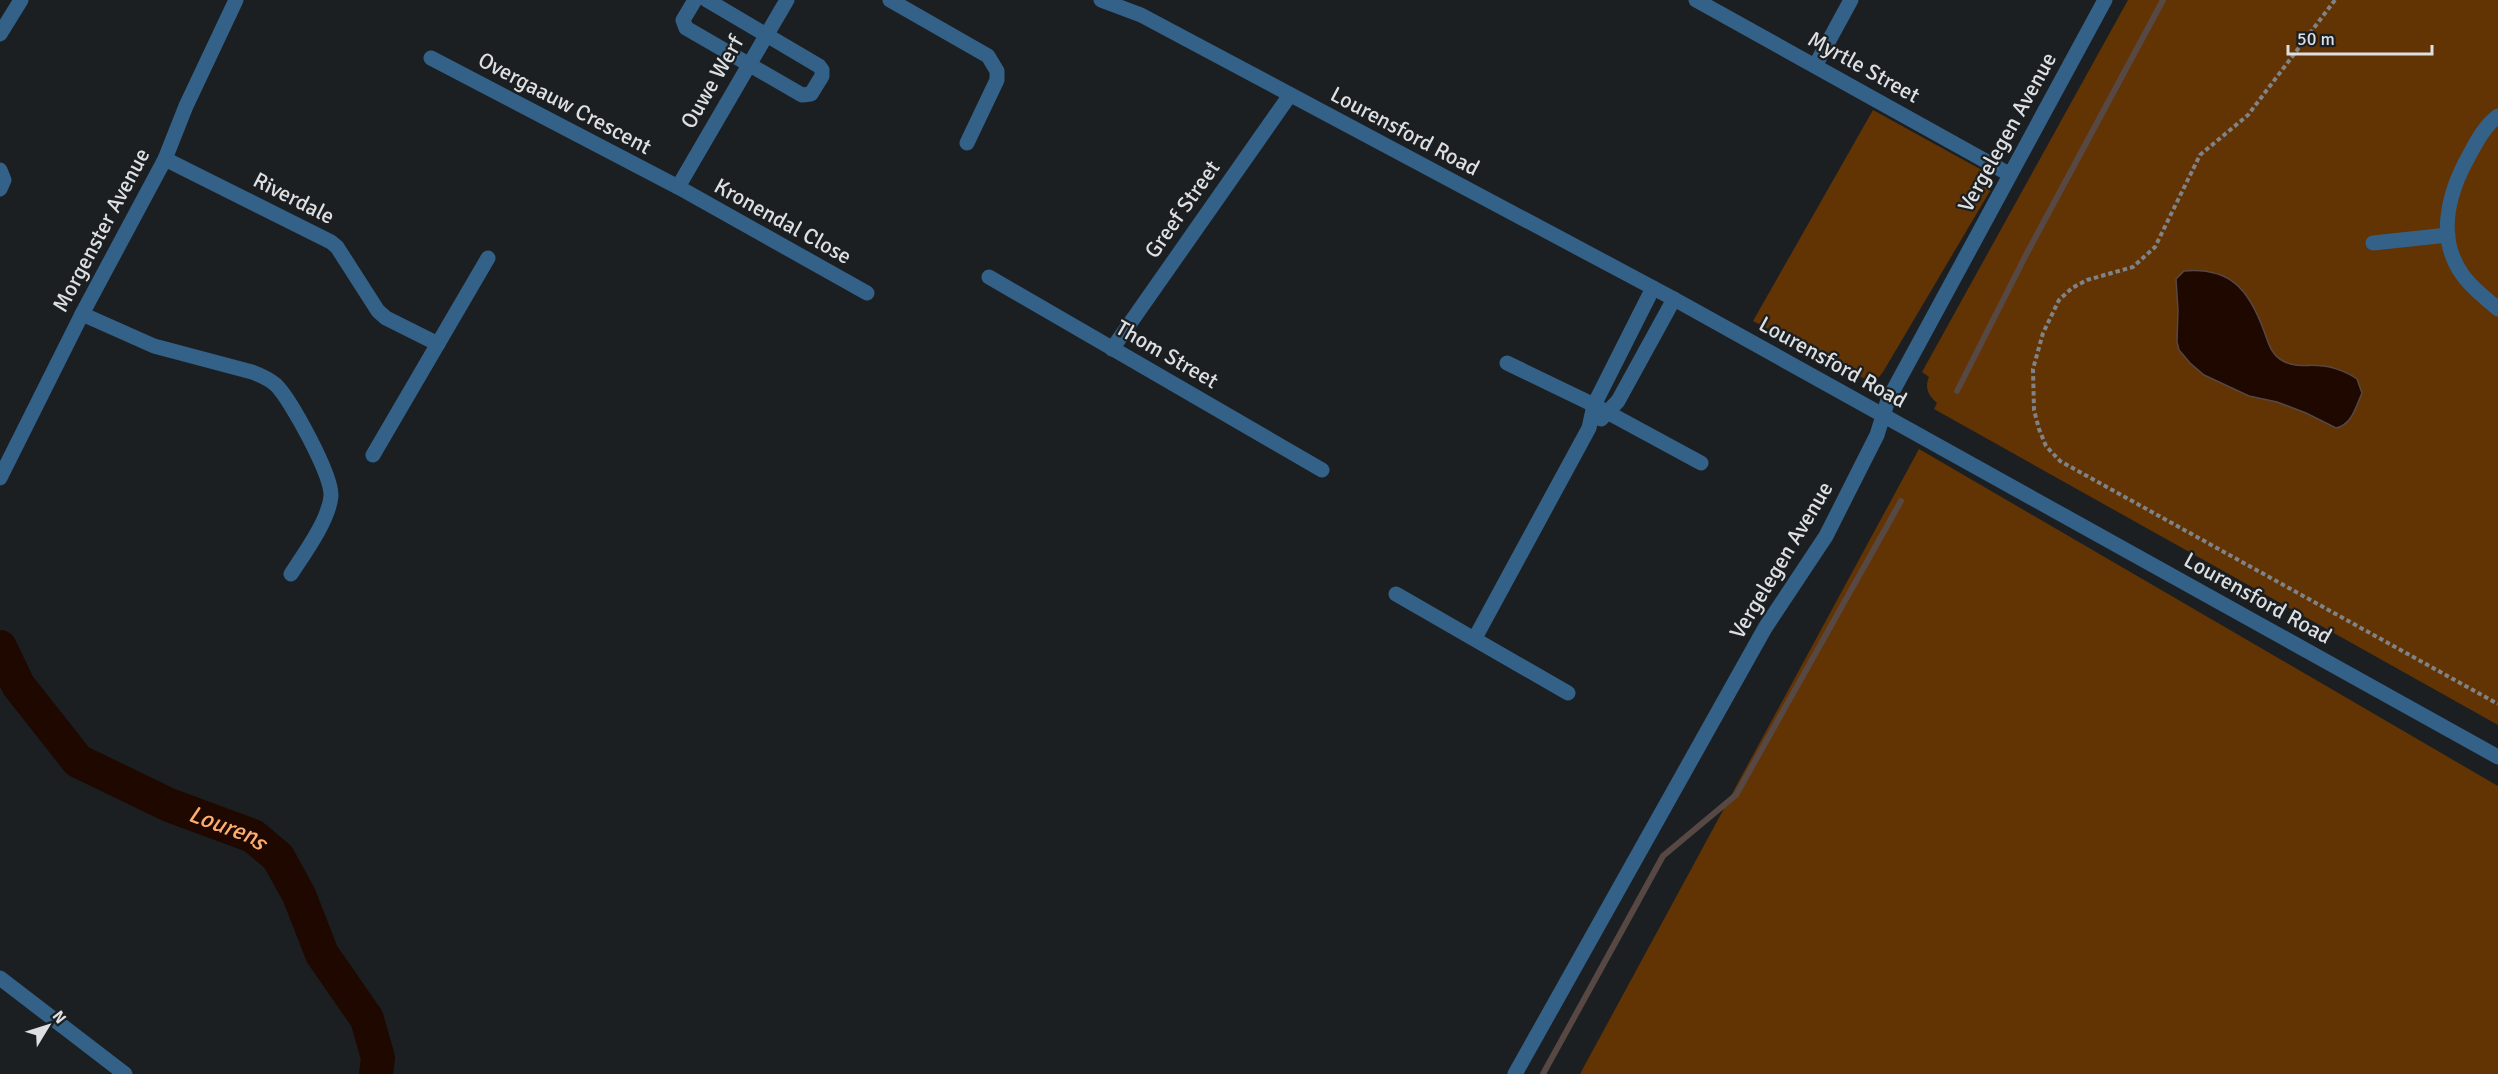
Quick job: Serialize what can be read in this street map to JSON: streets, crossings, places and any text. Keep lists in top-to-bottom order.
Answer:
{
  "streets": {
    "street": [
      "Myrtle Street",
      "Ouwe Werf",
      "Overgaauw Crescent",
      "Lourensford Road",
      "Vergelegen Avenue",
      "Riverdale",
      "Greef Street",
      "Kronendal Close",
      "Morgenster Avenue",
      "Thom Street"
    ]
  },
  "crossings": [
    ["Myrtle Street", "Vergelegen Avenue"],
    ["Ouwe Werf", "Overgaauw Crescent"],
    ["Ouwe Werf", "Kronendal Close"],
    ["Overgaauw Crescent", "Kronendal Close"],
    ["Lourensford Road", "Vergelegen Avenue"],
    ["Lourensford Road", "Greef Street"],
    ["Riverdale", "Morgenster Avenue"],
    ["Greef Street", "Thom Street"]
  ],
  "water": ["Lourens"],
  "scale_bar": "50 m",
  "north": "top right"
}
